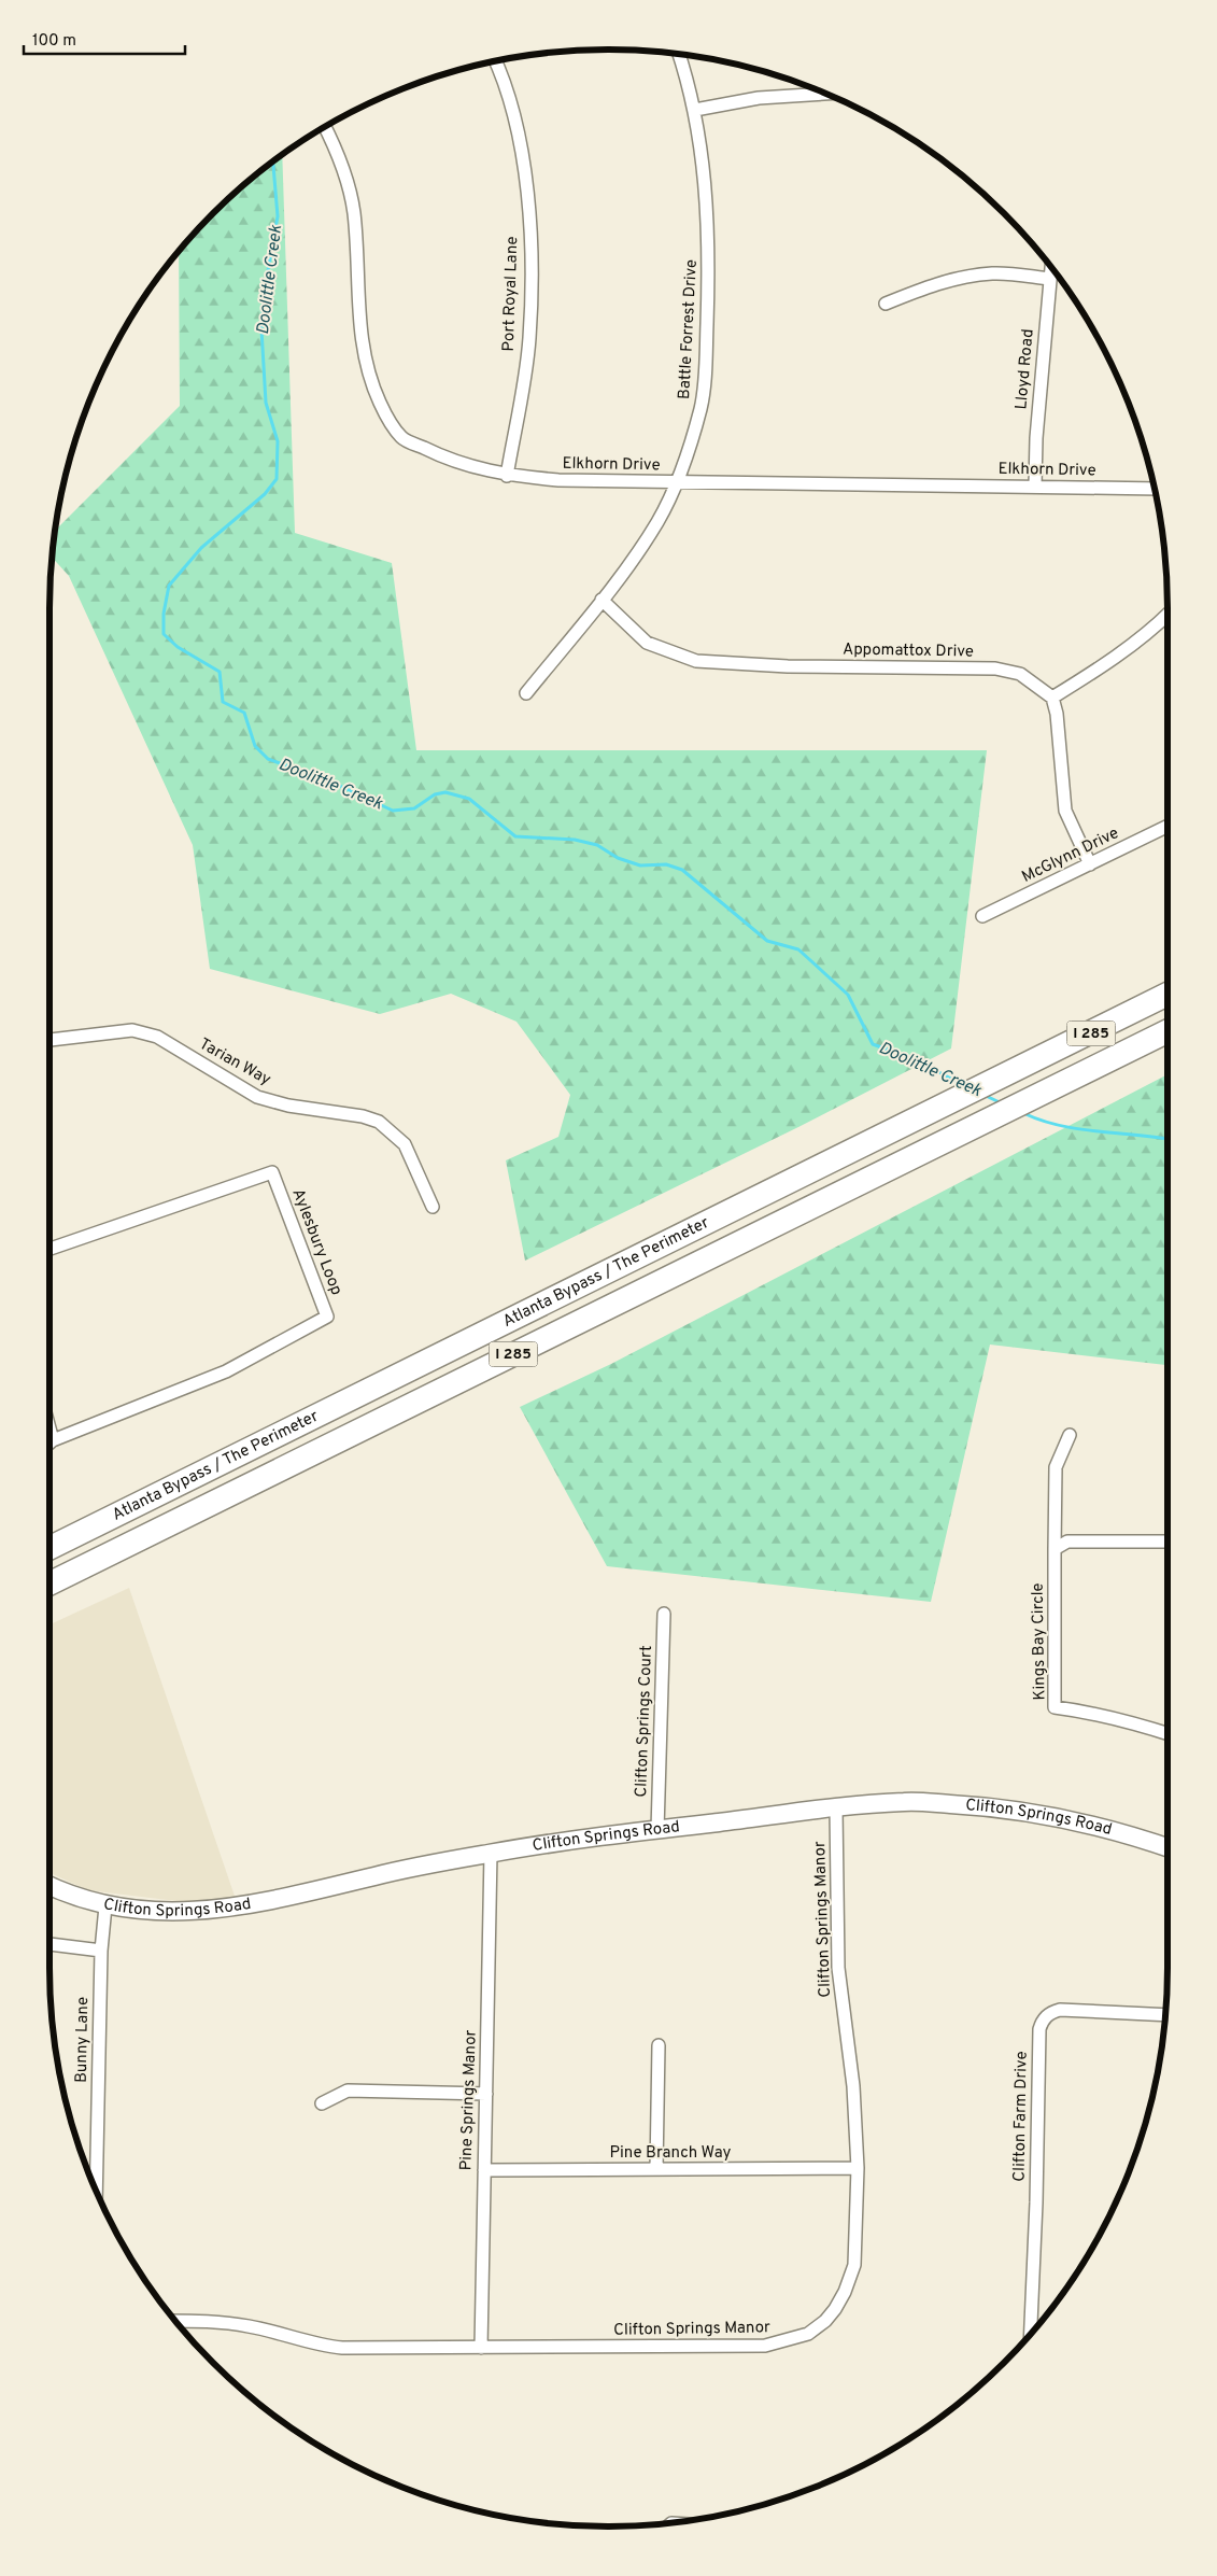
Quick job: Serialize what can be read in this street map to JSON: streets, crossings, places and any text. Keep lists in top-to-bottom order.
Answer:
{
  "streets": {
    "highway": ["I 285", "Atlanta Bypass / The Perimeter"],
    "street": [
      "Port Royal Lane",
      "Battle Forrest Drive",
      "Lloyd Road",
      "Elkhorn Drive",
      "Appomattox Drive",
      "McGlynn Drive",
      "Tarian Way",
      "Aylesbury Loop",
      "Kings Bay Circle",
      "Clifton Springs Court",
      "Clifton Springs Road",
      "Clifton Springs Manor",
      "Bunny Lane",
      "Pine Springs Manor",
      "Clifton Farm Drive",
      "Pine Branch Way"
    ]
  },
  "crossings": [
    ["Port Royal Lane", "Elkhorn Drive"],
    ["Battle Forrest Drive", "Elkhorn Drive"],
    ["Battle Forrest Drive", "Appomattox Drive"],
    ["Lloyd Road", "Elkhorn Drive"],
    ["Clifton Springs Court", "Clifton Springs Road"],
    ["Clifton Springs Road", "Clifton Springs Manor"],
    ["Clifton Springs Road", "Bunny Lane"],
    ["Clifton Springs Road", "Pine Springs Manor"],
    ["Clifton Springs Manor", "Pine Springs Manor"],
    ["Clifton Springs Manor", "Pine Branch Way"],
    ["Pine Springs Manor", "Pine Branch Way"]
  ],
  "water": ["Doolittle Creek"],
  "scale_bar": "100 m"
}
